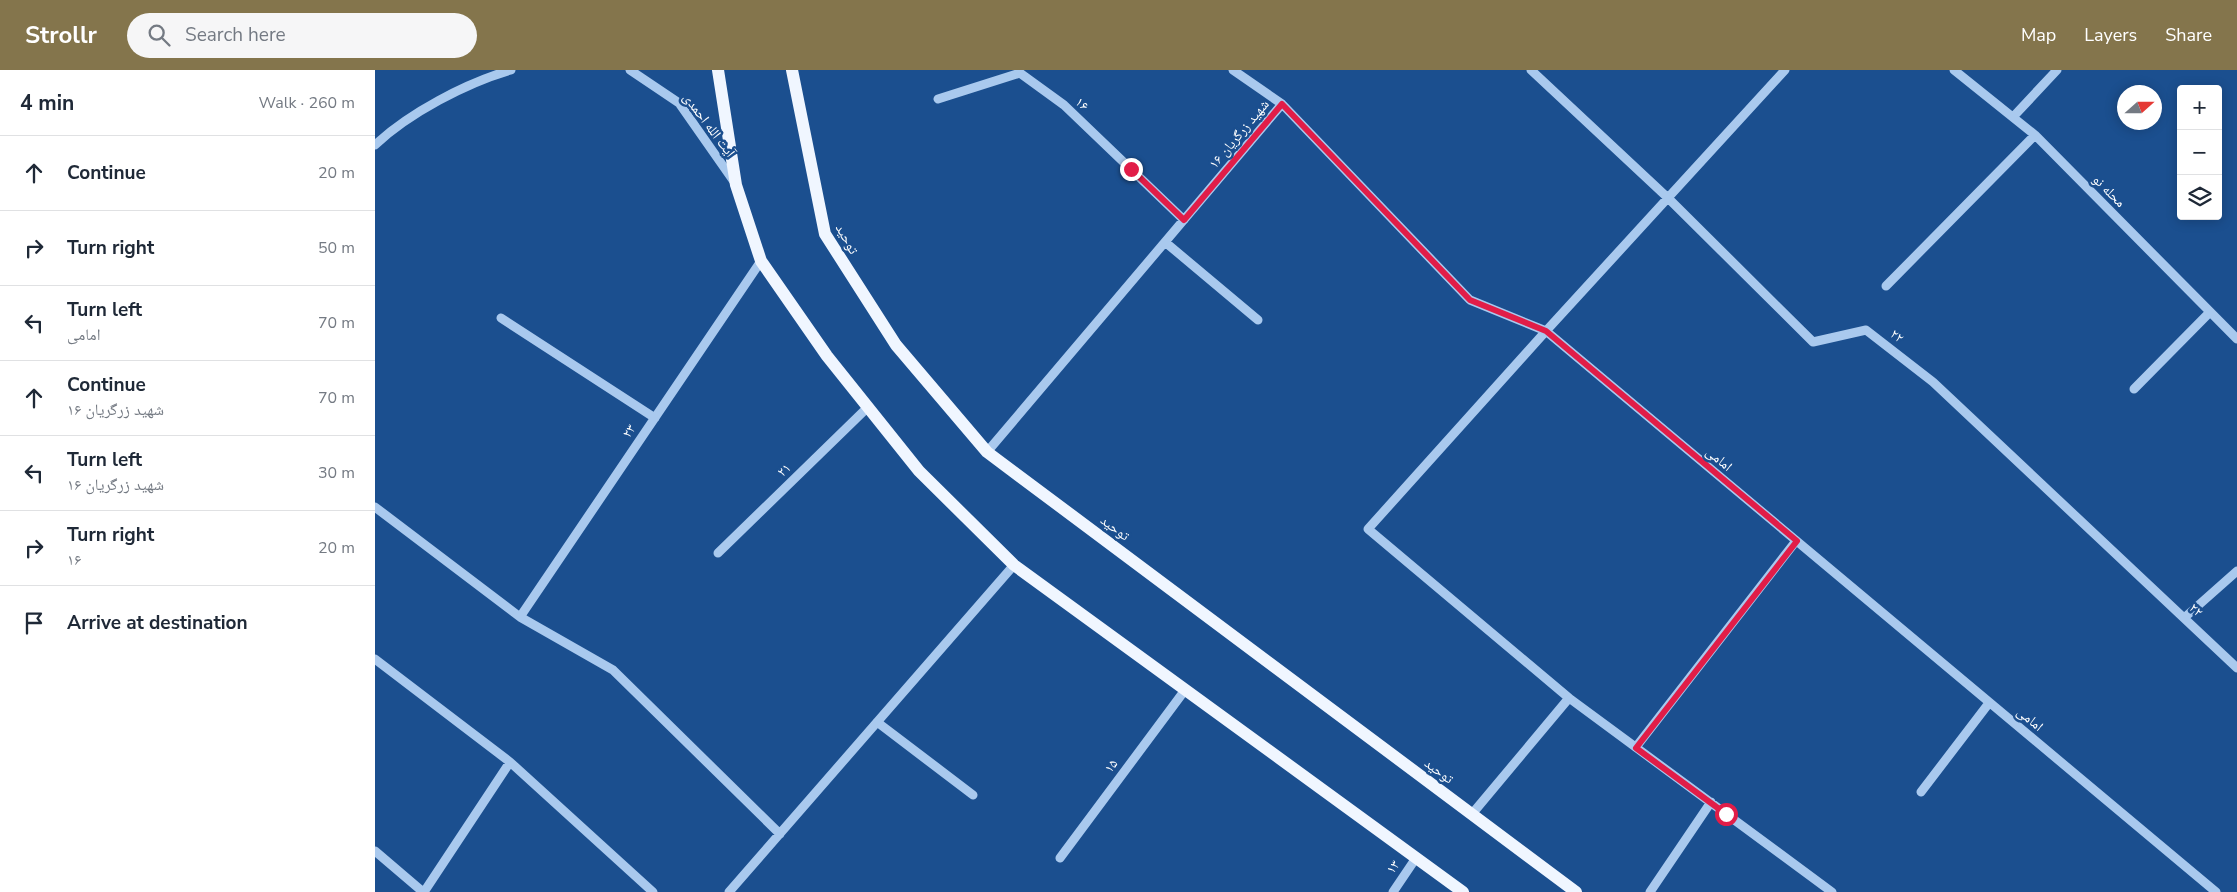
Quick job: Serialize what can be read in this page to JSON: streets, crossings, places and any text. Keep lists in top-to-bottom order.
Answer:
{
  "streets": {
    "main road": ["توحید"],
    "street": [
      "۱۶",
      "آیت الله احمدی",
      "۱۶ شهید زرگریان",
      "محله نو",
      "۲۲",
      "۲۳",
      "امامی",
      "۲۱",
      "۱۵",
      "۱۳"
    ]
  },
  "crossings": [
    ["۱۶", "۱۶ شهید زرگریان"],
    ["۱۶ شهید زرگریان", "توحید"],
    ["۱۶ شهید زرگریان", "امامی"]
  ],
  "north": "right",
  "page": {
    "header": "Strollr",
    "search": "Search here",
    "nav": ["Map", "Layers", "Share"],
    "heading": ["4 min", "Walk · 260 m"],
    "map_buttons": ["+", "−"],
    "list": [
      ["Continue", "20 m"],
      ["Turn right", "50 m"],
      ["Turn left", "امامی", "70 m"],
      ["Continue", "۱۶ شهید زرگریان", "70 m"],
      ["Turn left", "۱۶ شهید زرگریان", "30 m"],
      ["Turn right", "۱۶", "20 m"],
      "Arrive at destination"
    ]
  }
}
